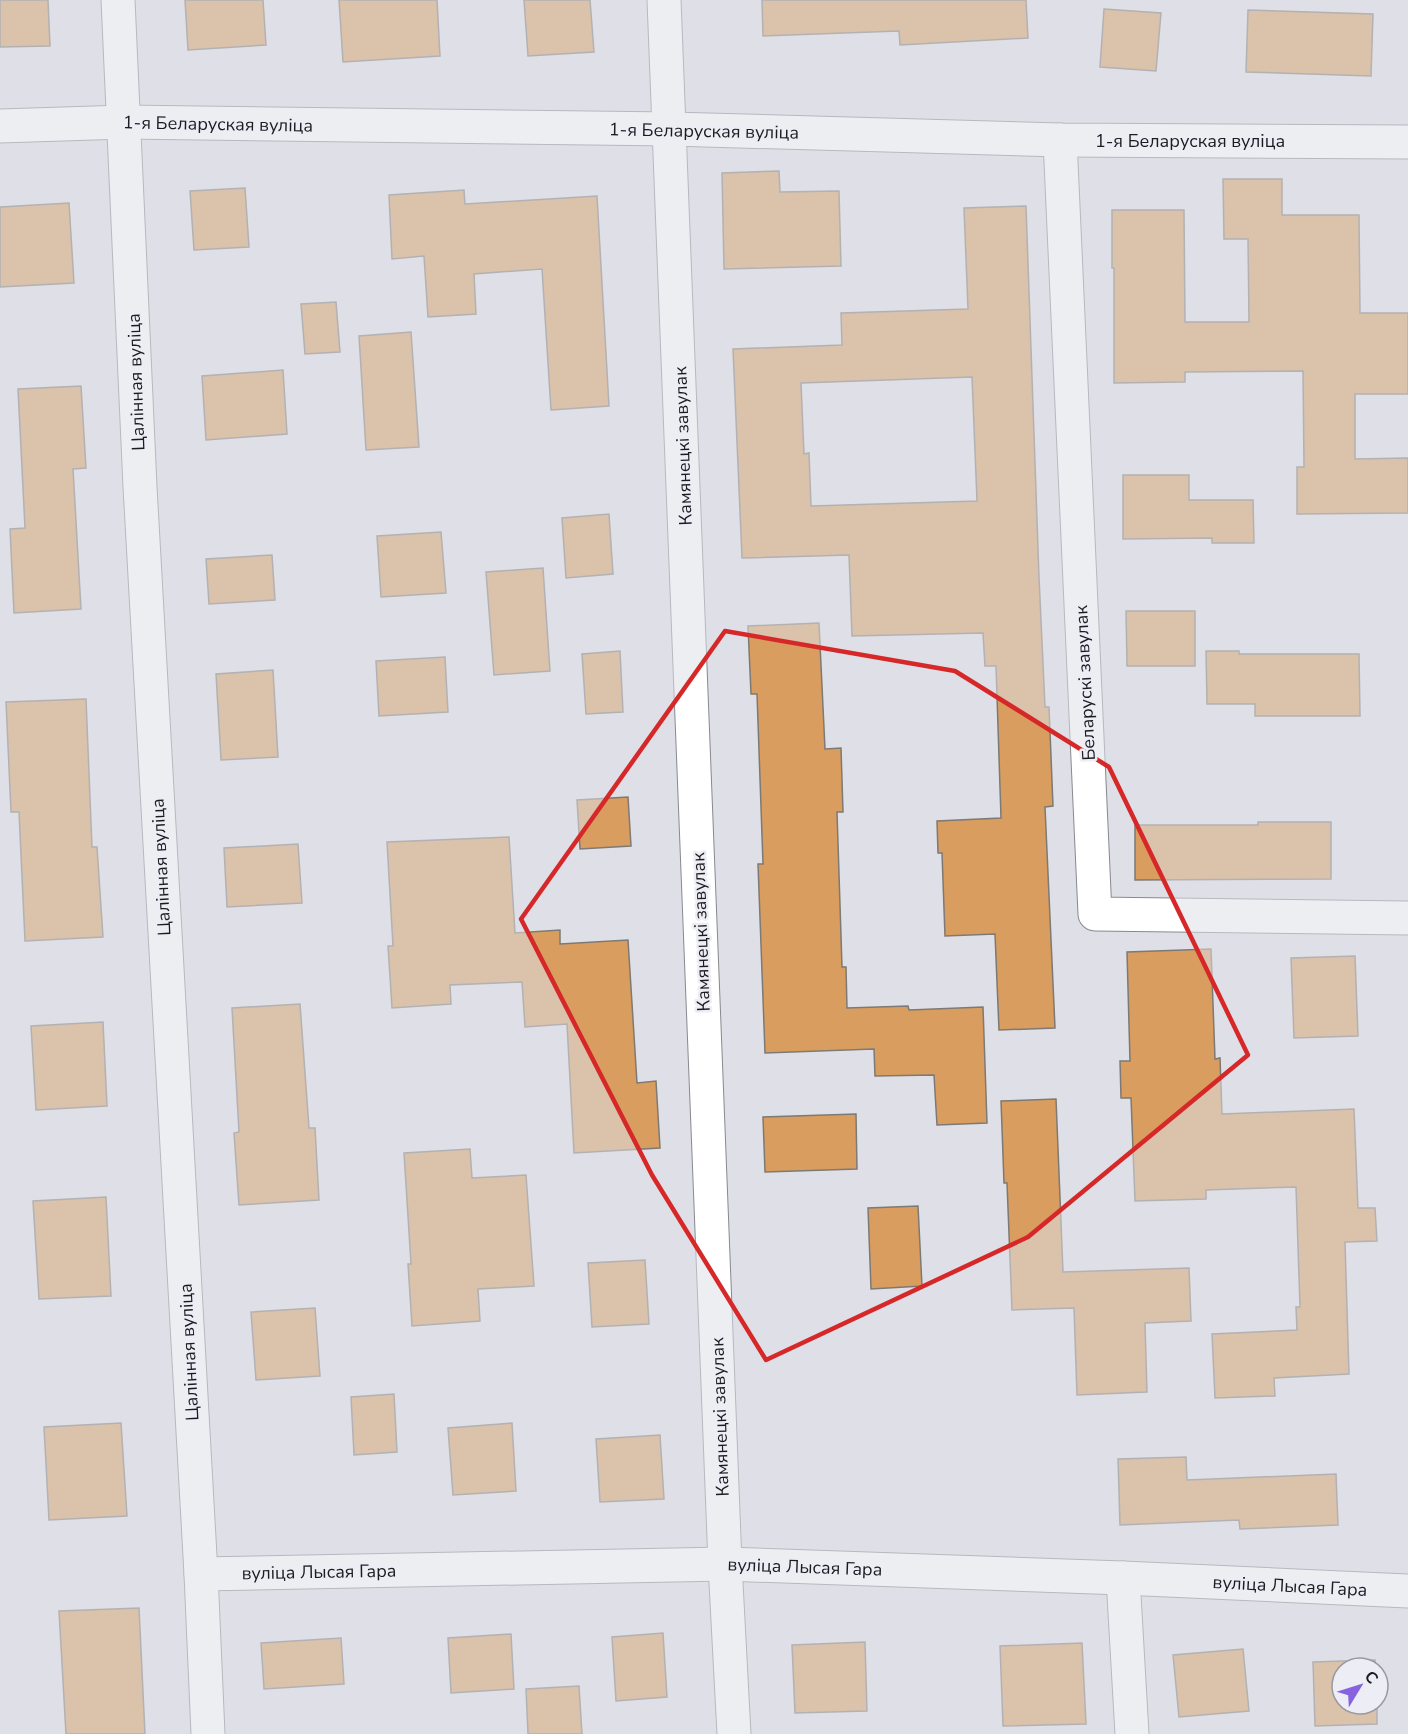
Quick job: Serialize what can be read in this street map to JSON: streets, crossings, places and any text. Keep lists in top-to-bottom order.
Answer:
{
  "streets": {
    "street": [
      "1-я Беларуская вуліца",
      "Цалінная вуліца",
      "Камянецкі завулак",
      "Беларускі завулак",
      "вуліца Лысая Гара"
    ]
  },
  "crossings": [
    ["1-я Беларуская вуліца", "Цалінная вуліца"],
    ["1-я Беларуская вуліца", "Камянецкі завулак"],
    ["1-я Беларуская вуліца", "Беларускі завулак"],
    ["Цалінная вуліца", "вуліца Лысая Гара"],
    ["Камянецкі завулак", "вуліца Лысая Гара"]
  ],
  "north": "top right"
}
